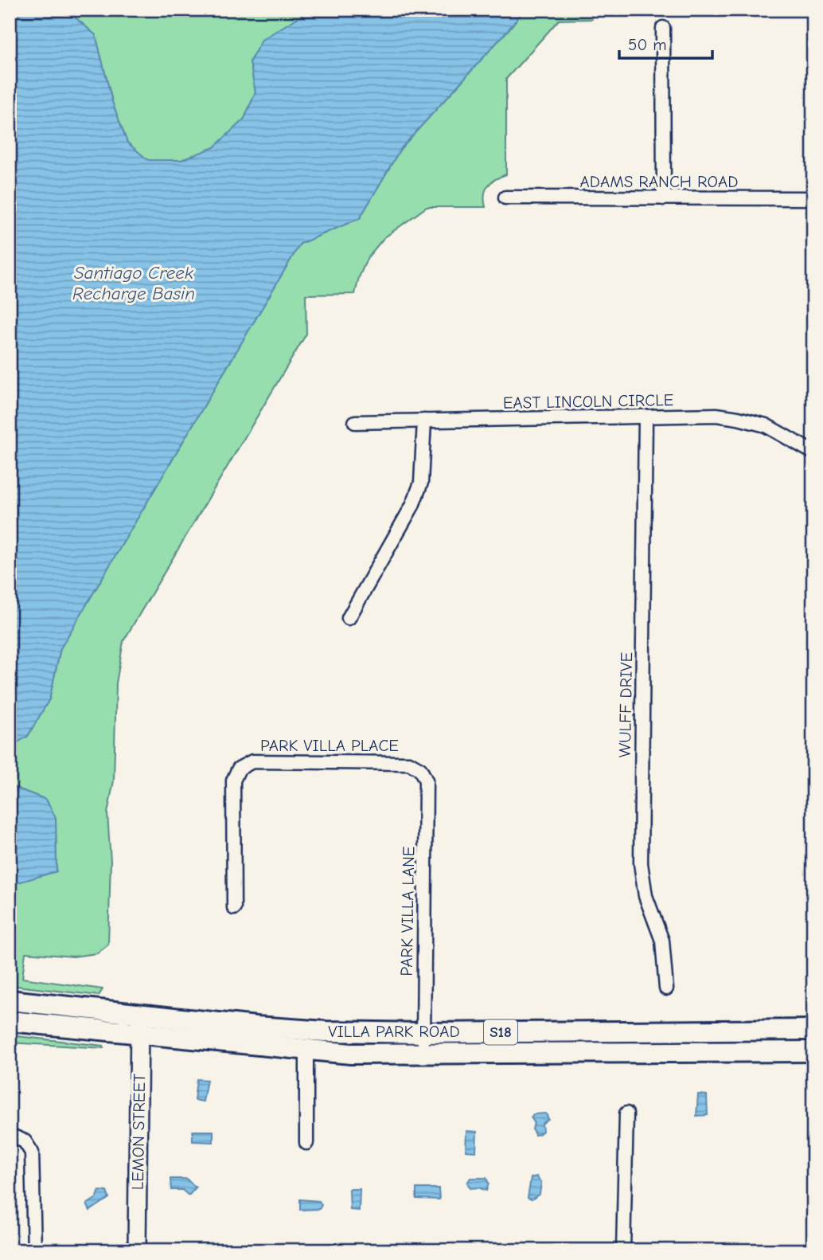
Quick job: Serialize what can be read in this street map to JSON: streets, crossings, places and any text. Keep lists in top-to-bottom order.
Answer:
{
  "streets": {
    "main road": ["VILLA PARK ROAD", "S18"],
    "street": [
      "ADAMS RANCH ROAD",
      "EAST LINCOLN CIRCLE",
      "WULFF DRIVE",
      "PARK VILLA PLACE",
      "PARK VILLA LANE",
      "LEMON STREET"
    ]
  },
  "crossings": [
    ["EAST LINCOLN CIRCLE", "WULFF DRIVE"],
    ["PARK VILLA PLACE", "PARK VILLA LANE"],
    ["PARK VILLA LANE", "VILLA PARK ROAD"],
    ["VILLA PARK ROAD", "LEMON STREET"]
  ],
  "water": ["Santiago Creek Recharge Basin"],
  "scale_bar": "50 m"
}
